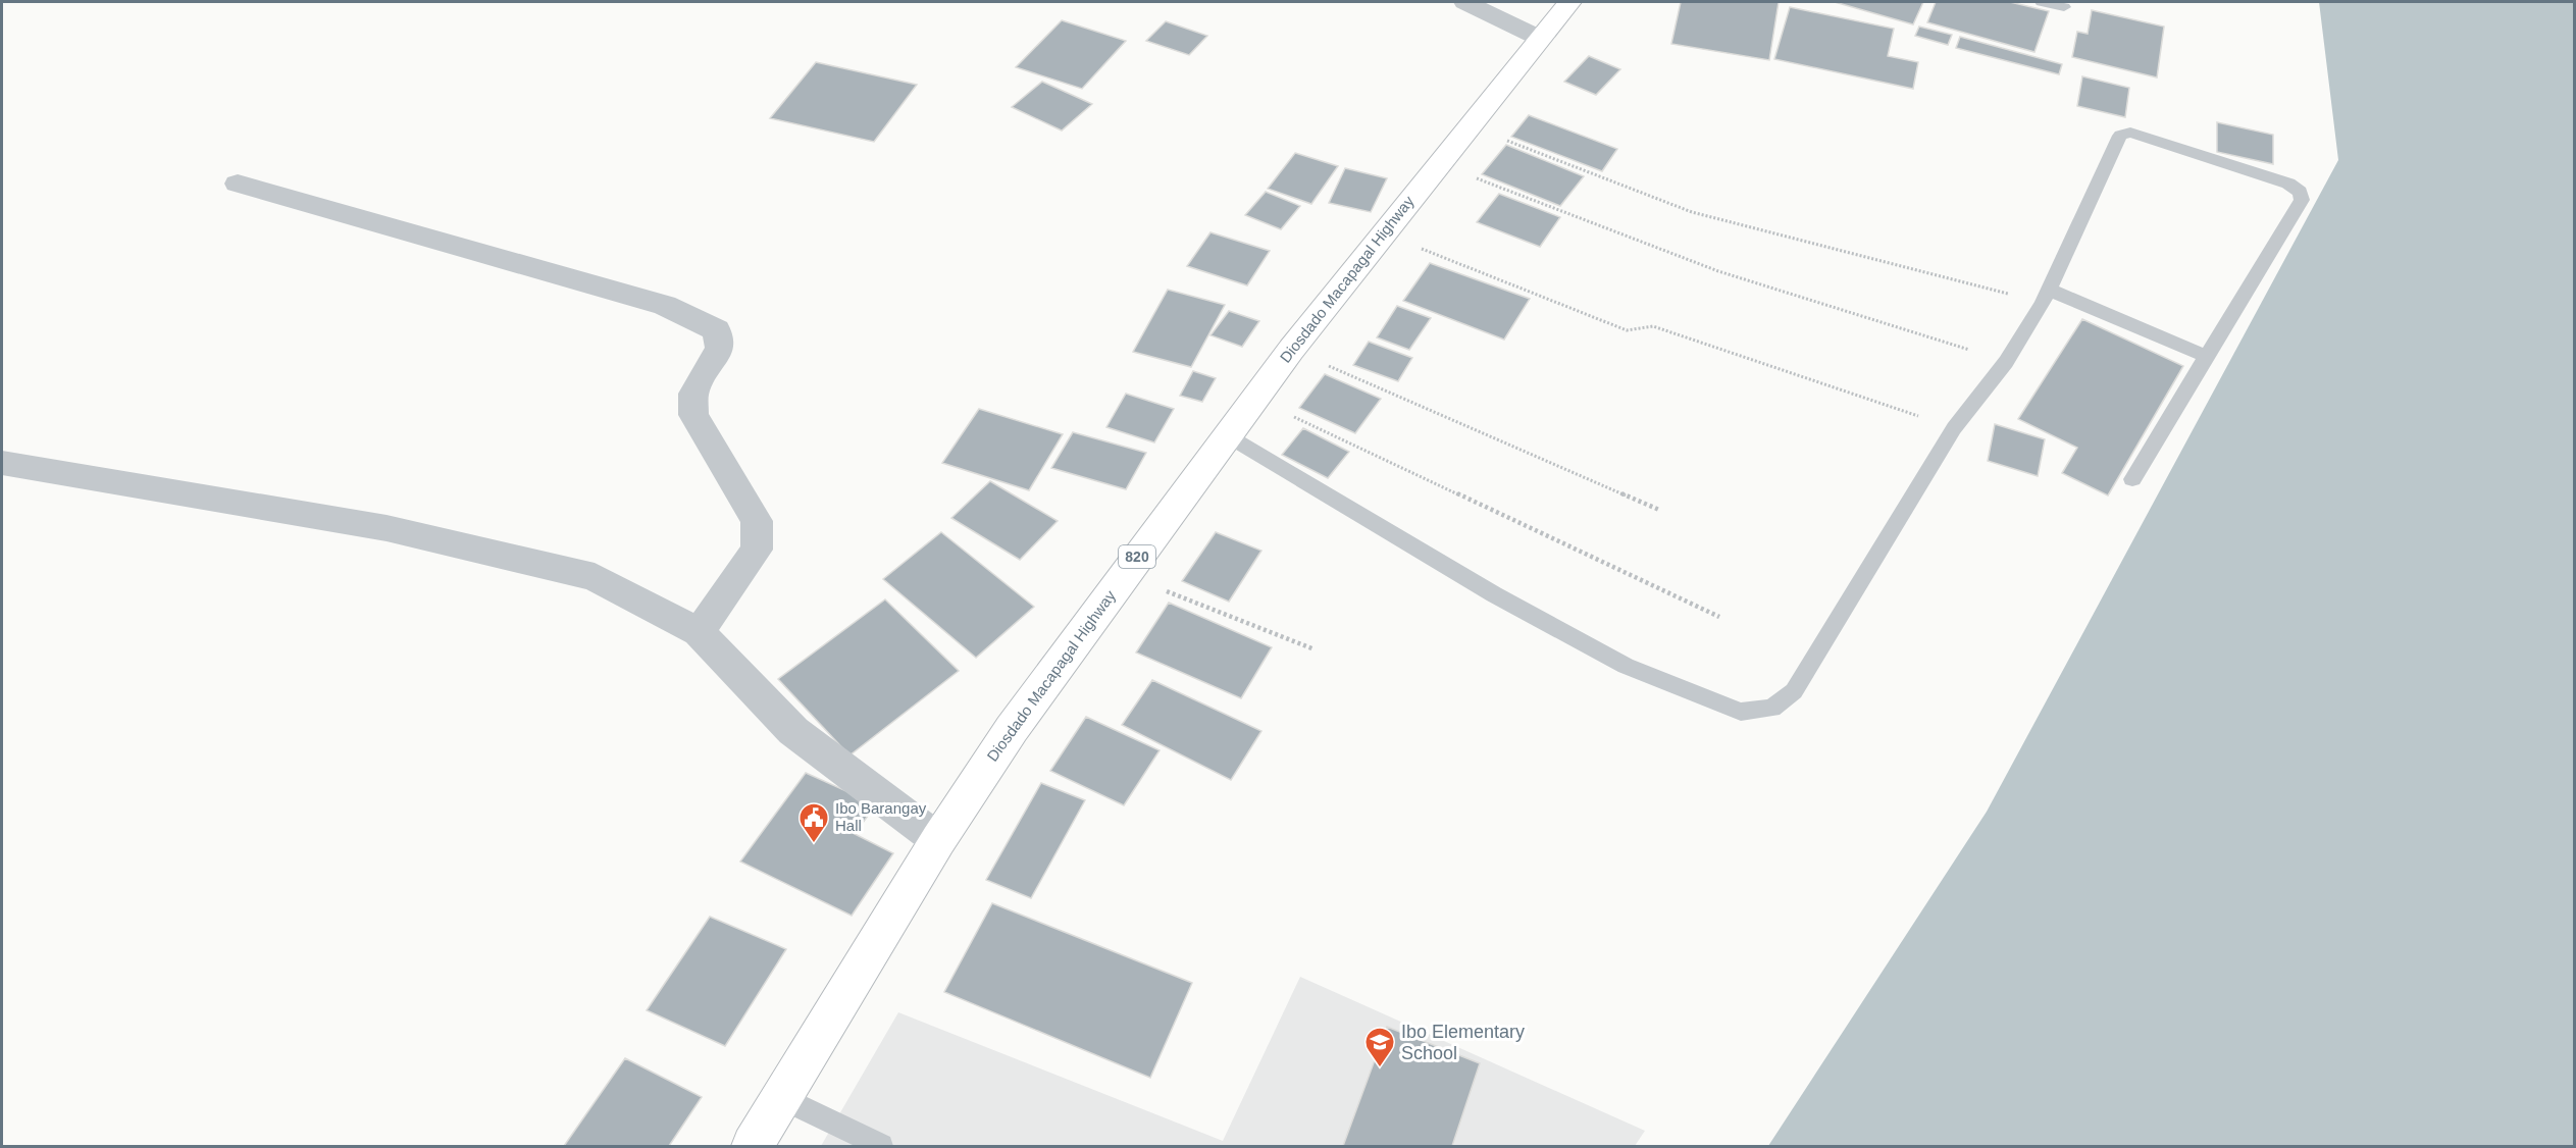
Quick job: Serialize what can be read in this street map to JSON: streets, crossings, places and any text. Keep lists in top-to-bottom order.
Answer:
{
  "streets": {
    "highway": ["Diosdado Macapagal Highway", "820"]
  },
  "places": {
    "public building": ["Ibo Barangay Hall"],
    "school or university": ["Ibo Elementary School"]
  }
}
